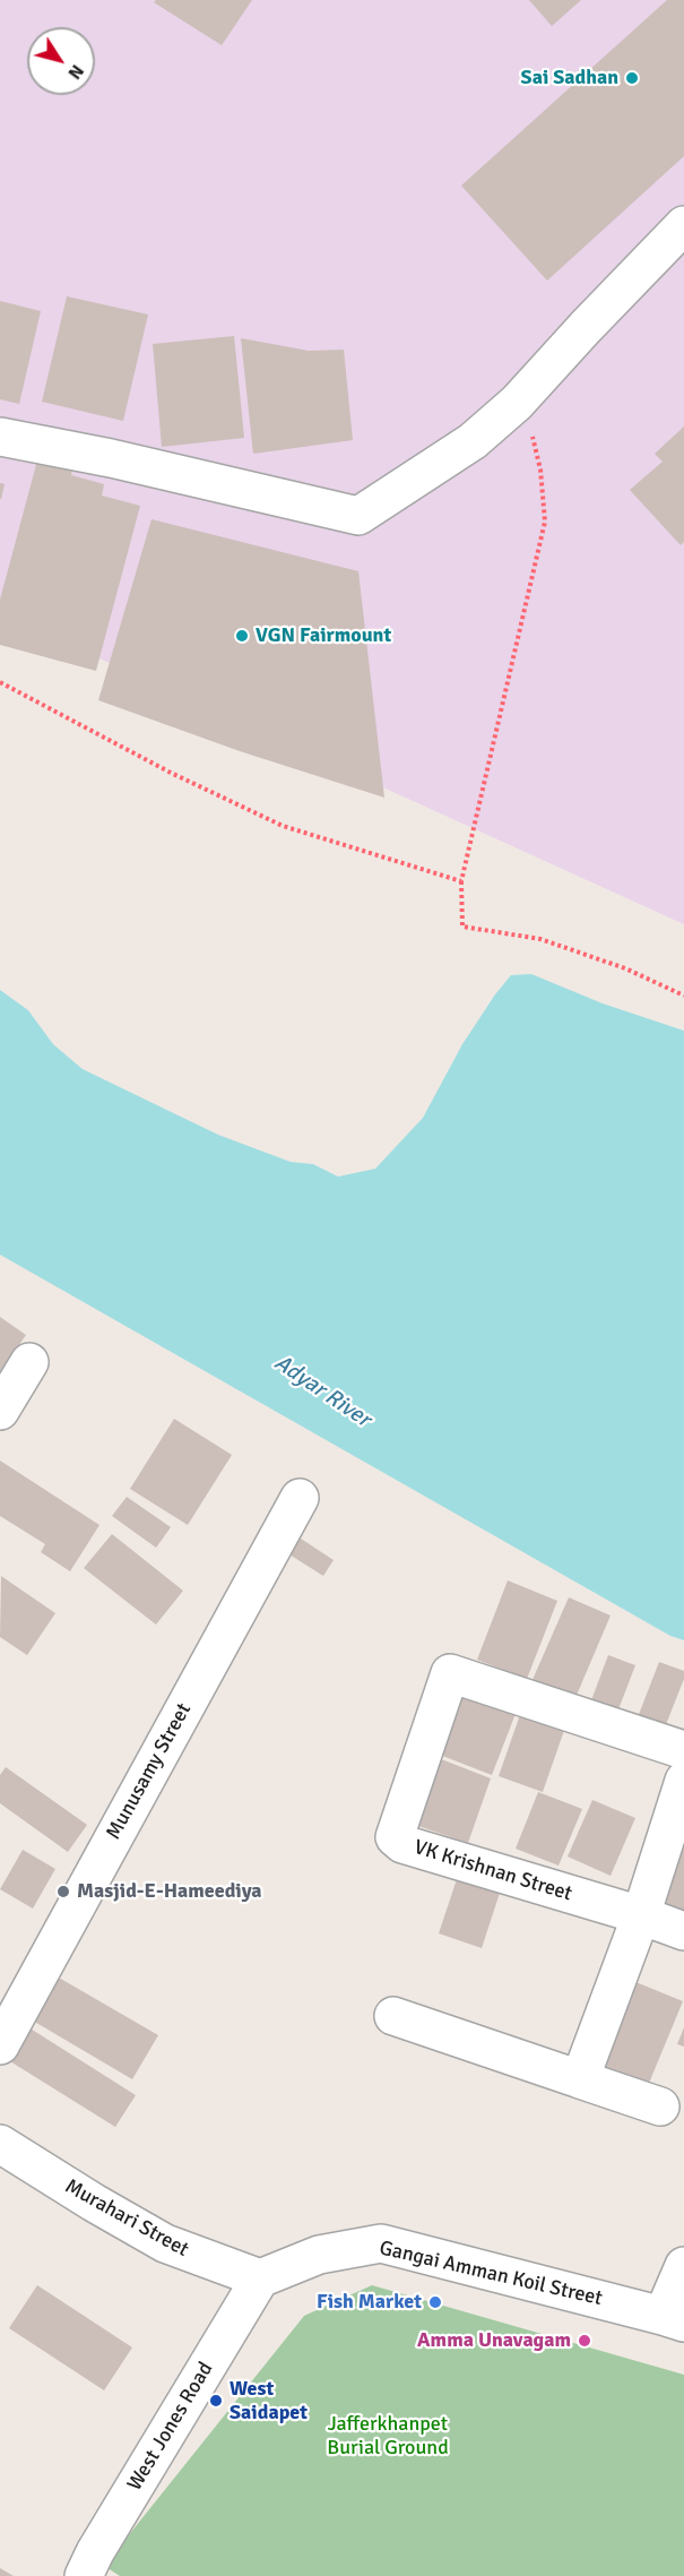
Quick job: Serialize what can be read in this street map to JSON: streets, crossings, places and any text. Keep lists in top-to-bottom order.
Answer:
{
  "streets": {
    "street": [
      "Munusamy Street",
      "VK Krishnan Street",
      "Murahari Street",
      "Gangai Amman Koil Street",
      "West Jones Road"
    ]
  },
  "crossings": [
    ["Murahari Street", "Gangai Amman Koil Street"],
    ["Murahari Street", "West Jones Road"],
    ["Gangai Amman Koil Street", "West Jones Road"]
  ],
  "water": ["Adyar River"],
  "parks": ["Jafferkhanpet Burial Ground"],
  "places": [
    "Sai Sadhan",
    "VGN Fairmount",
    "Masjid-E-Hameediya",
    "Fish Market",
    "Amma Unavagam",
    "West Saidapet"
  ],
  "north": "bottom right"
}
